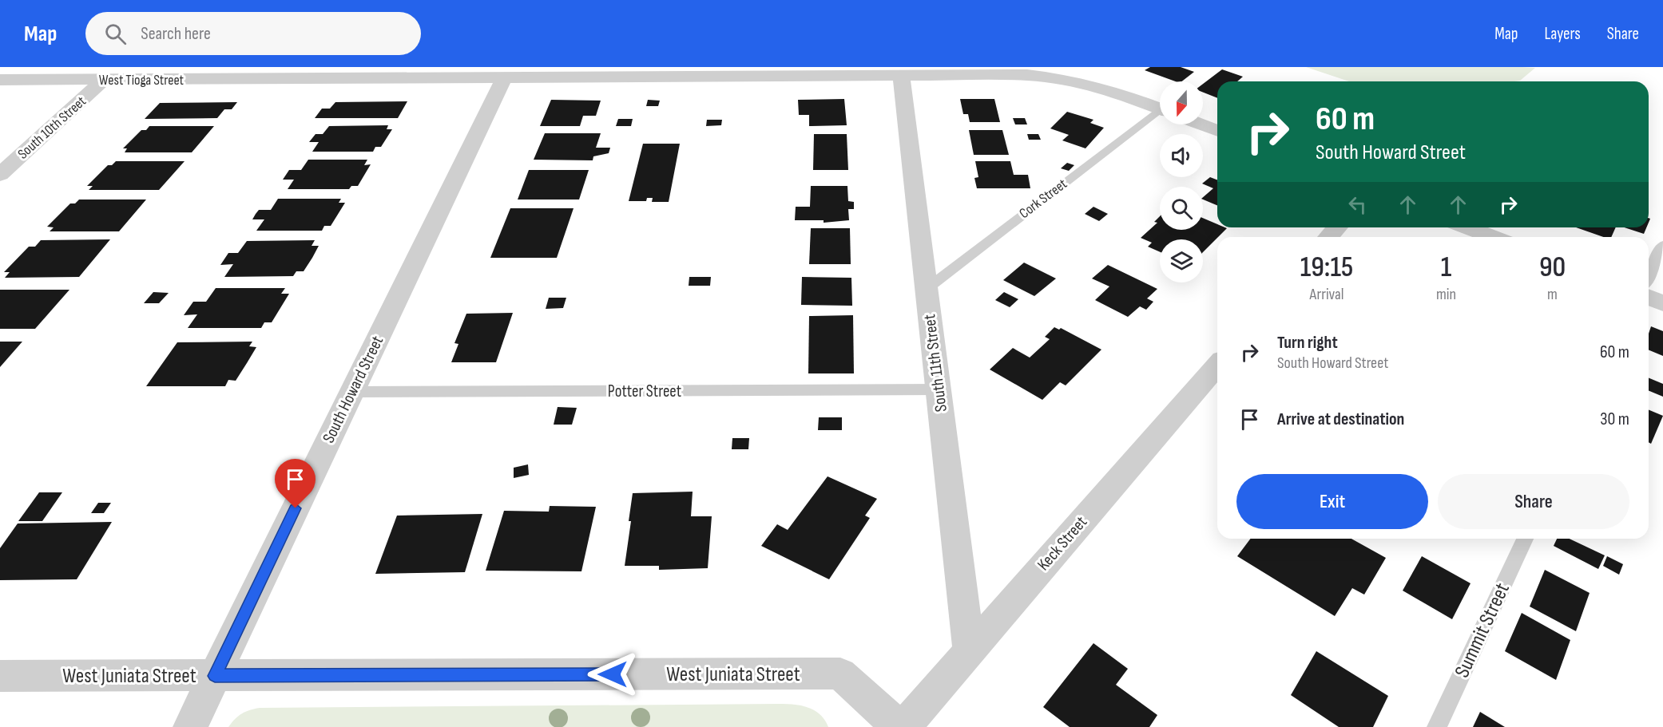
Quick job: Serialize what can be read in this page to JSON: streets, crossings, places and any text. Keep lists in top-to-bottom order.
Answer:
{
  "streets": {
    "street": [
      "West Tioga Street",
      "South 10th Street",
      "South 11th Street",
      "South Howard Street",
      "Keck Street",
      "West Juniata Street"
    ],
    "lane": ["Cork Street", "Potter Street", "Summit Street"]
  },
  "crossings": [
    ["West Tioga Street", "South 10th Street"],
    ["West Tioga Street", "South 11th Street"],
    ["West Tioga Street", "South Howard Street"],
    ["Cork Street", "South 11th Street"],
    ["South 11th Street", "Potter Street"],
    ["South 11th Street", "Keck Street"],
    ["South Howard Street", "Potter Street"],
    ["South Howard Street", "West Juniata Street"]
  ],
  "north": "bottom",
  "page": {
    "header": "Map",
    "search": "Search here",
    "nav": ["Map", "Layers", "Share"],
    "turn": ["60 m", "South Howard Street"],
    "eta": [
      "19:15",
      "Arrival",
      "1",
      "min",
      "90",
      "m"
    ],
    "list": [
      {
        "name": "Turn right",
        "note": "South Howard Street",
        "value": "60 m"
      },
      {
        "name": "Arrive at destination",
        "value": "30 m"
      }
    ],
    "buttons": ["Exit", "Share"]
  }
}
